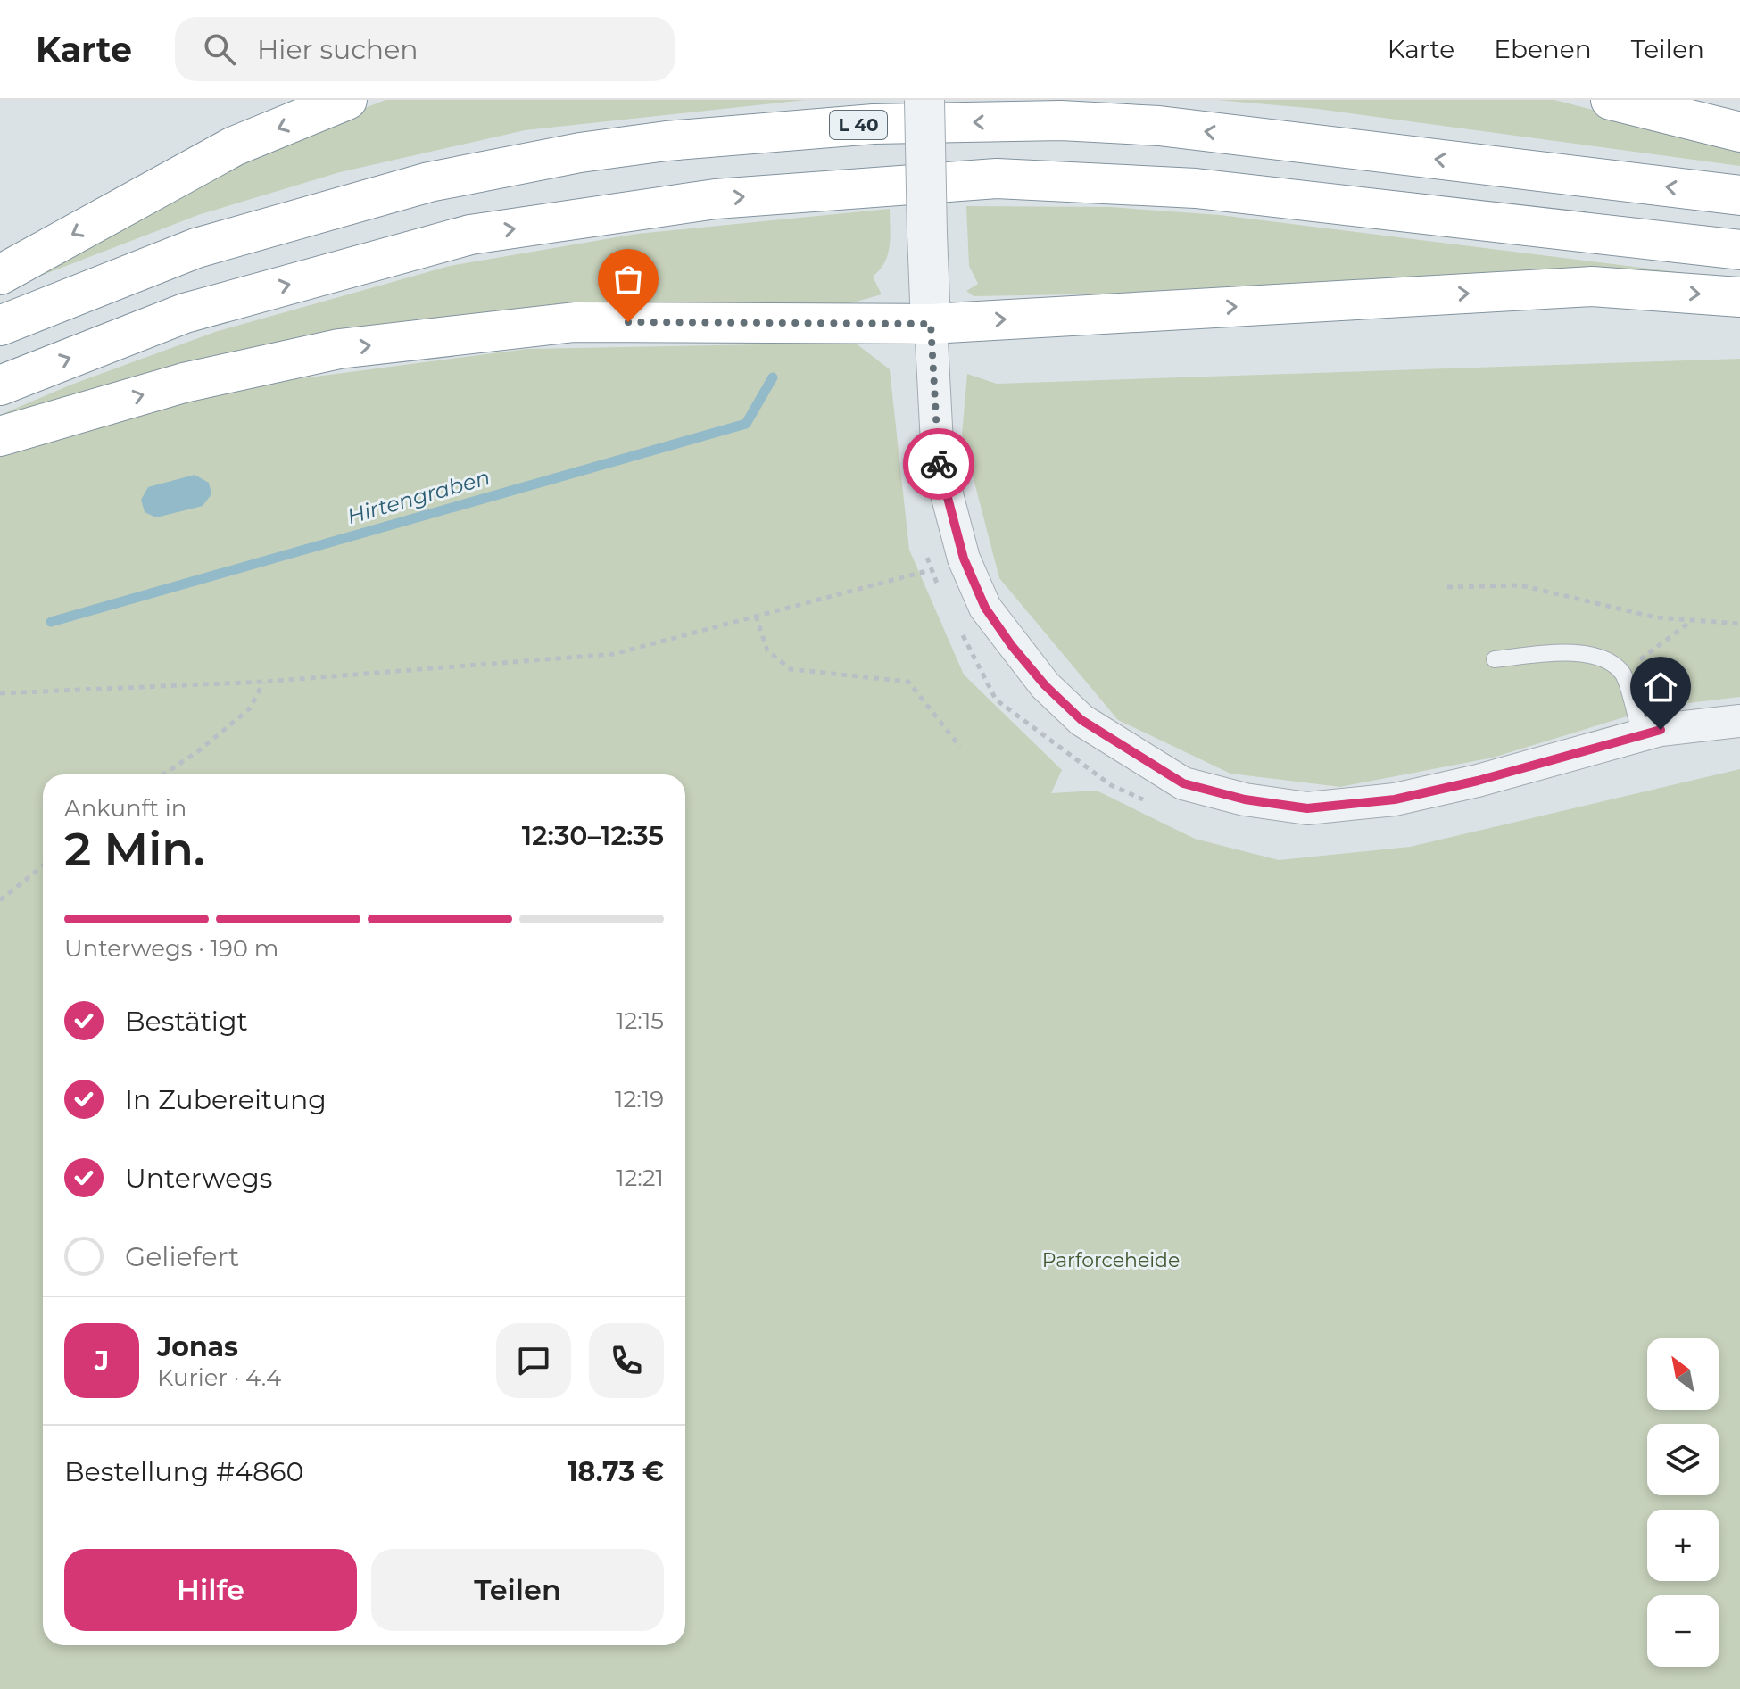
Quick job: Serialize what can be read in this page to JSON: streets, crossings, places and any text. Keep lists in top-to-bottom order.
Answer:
{
  "streets": {
    "highway": ["L 40"]
  },
  "water": ["Hirtengraben"],
  "parks": ["Parforceheide"],
  "north": "top left",
  "page": {
    "header": "Karte",
    "search": "Hier suchen",
    "nav": ["Karte", "Ebenen", "Teilen"],
    "heading": ["2 Min.", "Ankunft in", "12:30–12:35"],
    "panel": [
      "Jonas",
      "Kurier · 4.4",
      "Bestellung #4860",
      "18.73 €"
    ],
    "bar": "Unterwegs · 190 m",
    "list": [
      ["Bestätigt", "12:15"],
      ["In Zubereitung", "12:19"],
      ["Unterwegs", "12:21"],
      "Geliefert"
    ],
    "round": "J",
    "map_buttons": ["+", "−"],
    "buttons": ["Hilfe", "Teilen"]
  }
}
